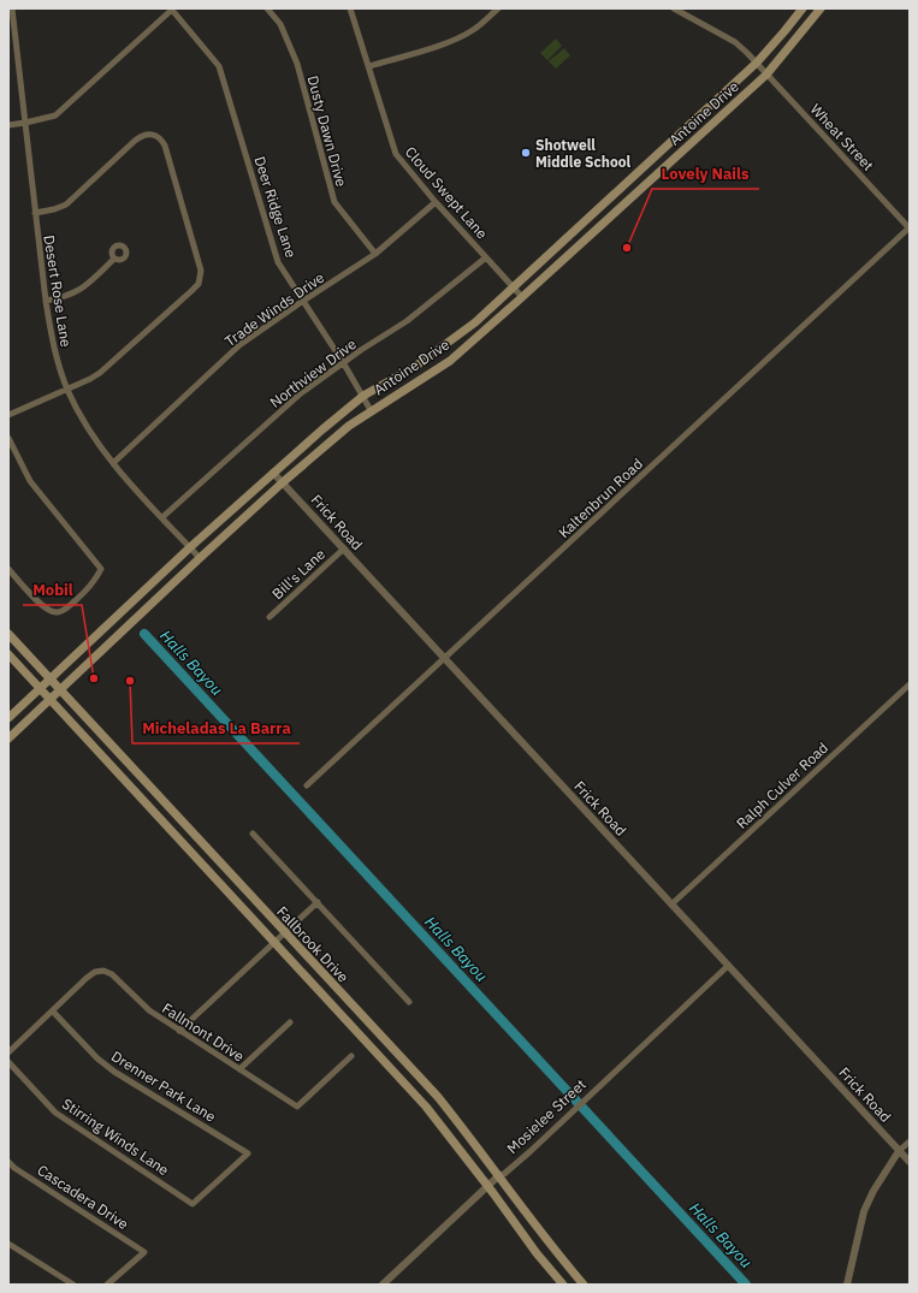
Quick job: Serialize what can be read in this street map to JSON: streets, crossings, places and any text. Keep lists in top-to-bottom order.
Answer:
{
  "streets": {
    "main road": ["Antoine Drive", "Fallbrook Drive"],
    "street": [
      "Dusty Dawn Drive",
      "Wheat Street",
      "Cloud Swept Lane",
      "Deer Ridge Lane",
      "Desert Rose Lane",
      "Trade Winds Drive",
      "Northview Drive",
      "Kaltenbrun Road",
      "Frick Road",
      "Bill's Lane",
      "Ralph Culver Road",
      "Fallmont Drive",
      "Drenner Park Lane",
      "Mosielee Street",
      "Stirring Winds Lane",
      "Cascadera Drive"
    ]
  },
  "crossings": [
    ["Antoine Drive", "Wheat Street"],
    ["Antoine Drive", "Cloud Swept Lane"],
    ["Antoine Drive", "Deer Ridge Lane"],
    ["Antoine Drive", "Desert Rose Lane"],
    ["Antoine Drive", "Frick Road"],
    ["Antoine Drive", "Fallbrook Drive"],
    ["Dusty Dawn Drive", "Trade Winds Drive"],
    ["Wheat Street", "Kaltenbrun Road"],
    ["Cloud Swept Lane", "Trade Winds Drive"],
    ["Cloud Swept Lane", "Northview Drive"],
    ["Deer Ridge Lane", "Trade Winds Drive"],
    ["Deer Ridge Lane", "Northview Drive"],
    ["Desert Rose Lane", "Trade Winds Drive"],
    ["Desert Rose Lane", "Northview Drive"],
    ["Kaltenbrun Road", "Frick Road"],
    ["Frick Road", "Bill's Lane"],
    ["Frick Road", "Ralph Culver Road"],
    ["Frick Road", "Mosielee Street"],
    ["Fallbrook Drive", "Mosielee Street"],
    ["Fallmont Drive", "Drenner Park Lane"],
    ["Drenner Park Lane", "Stirring Winds Lane"]
  ],
  "water": ["Halls Bayou"],
  "places": [
    "Shotwell Middle School",
    "Lovely Nails",
    "Mobil",
    "Micheladas La Barra"
  ]
}
